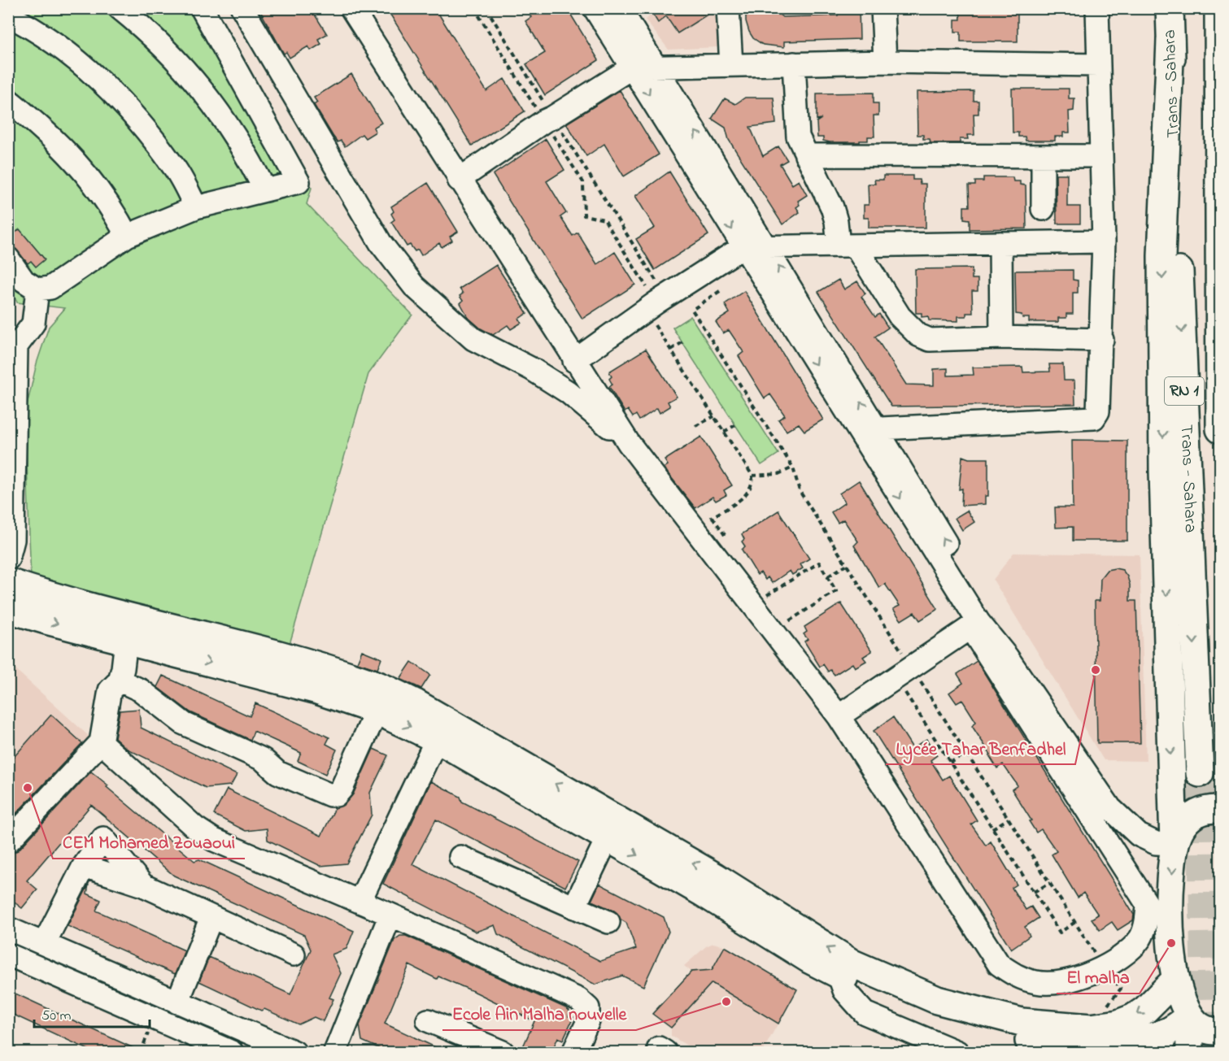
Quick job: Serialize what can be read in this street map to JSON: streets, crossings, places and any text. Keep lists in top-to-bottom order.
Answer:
{
  "streets": {
    "main road": ["Trans - Sahara", "RN 1"]
  },
  "places": [
    "Lycée Tahar Benfadhel",
    "CEM Mohamed Zouaoui",
    "El malha",
    "Ecole Ain Malha nouvelle"
  ],
  "scale_bar": "50 m"
}
